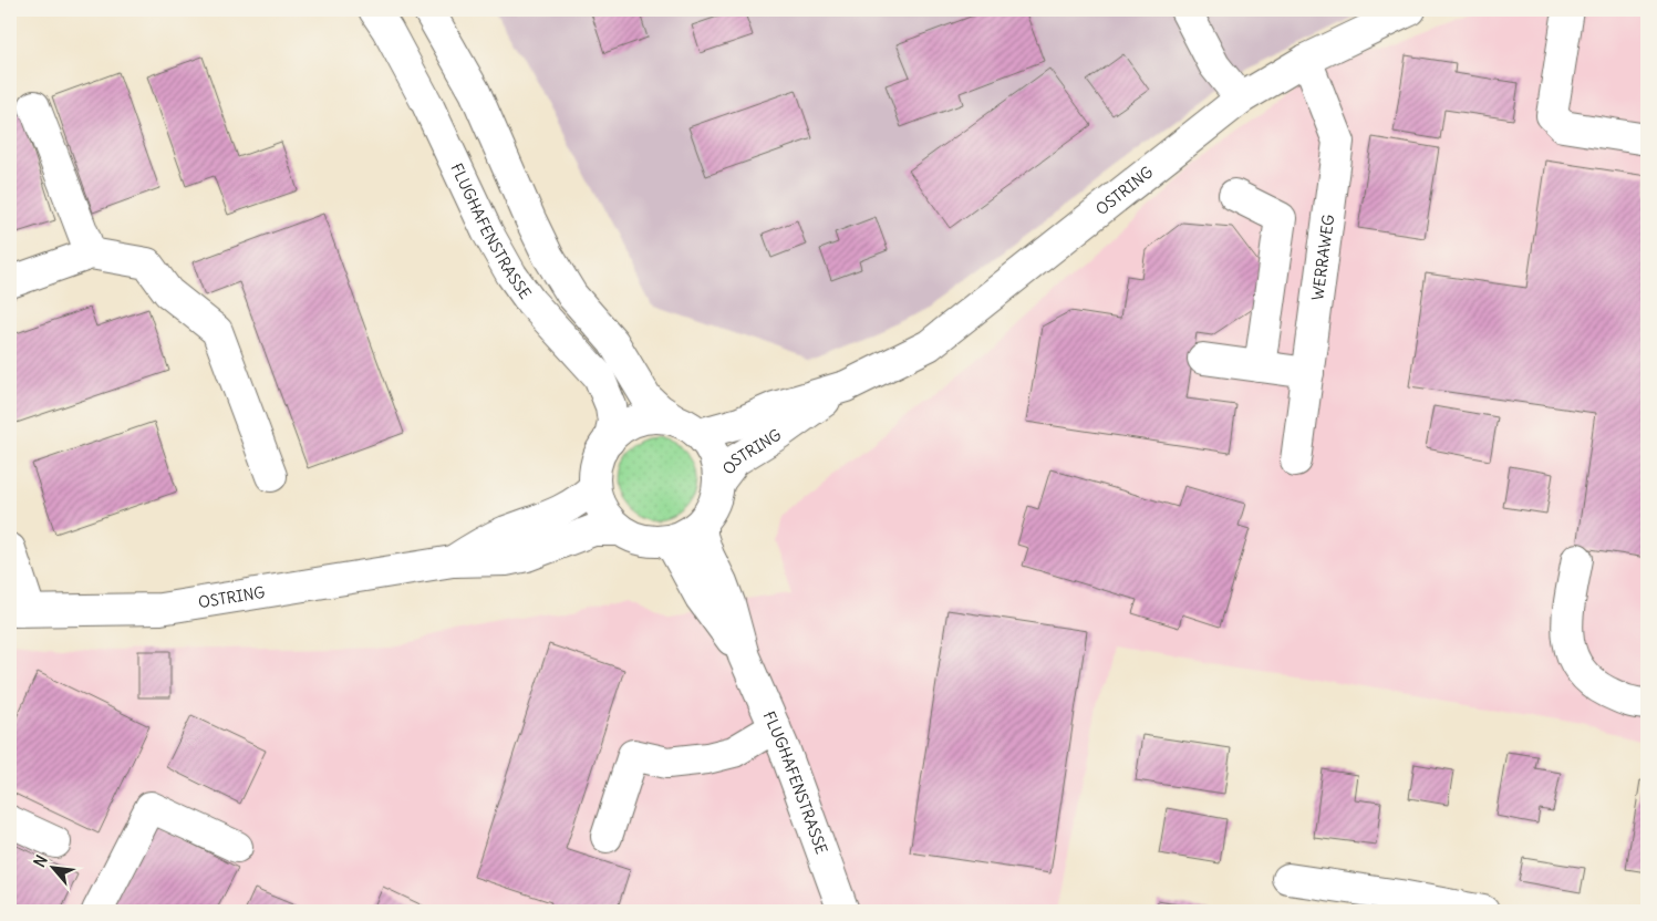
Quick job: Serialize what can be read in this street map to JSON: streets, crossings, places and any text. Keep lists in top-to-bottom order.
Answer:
{
  "streets": {
    "street": ["OSTRING", "FLUGHAFENSTRASSE", "WERRAWEG"]
  },
  "crossings": [
    ["OSTRING", "FLUGHAFENSTRASSE"],
    ["OSTRING", "WERRAWEG"]
  ],
  "north": "top left"
}
